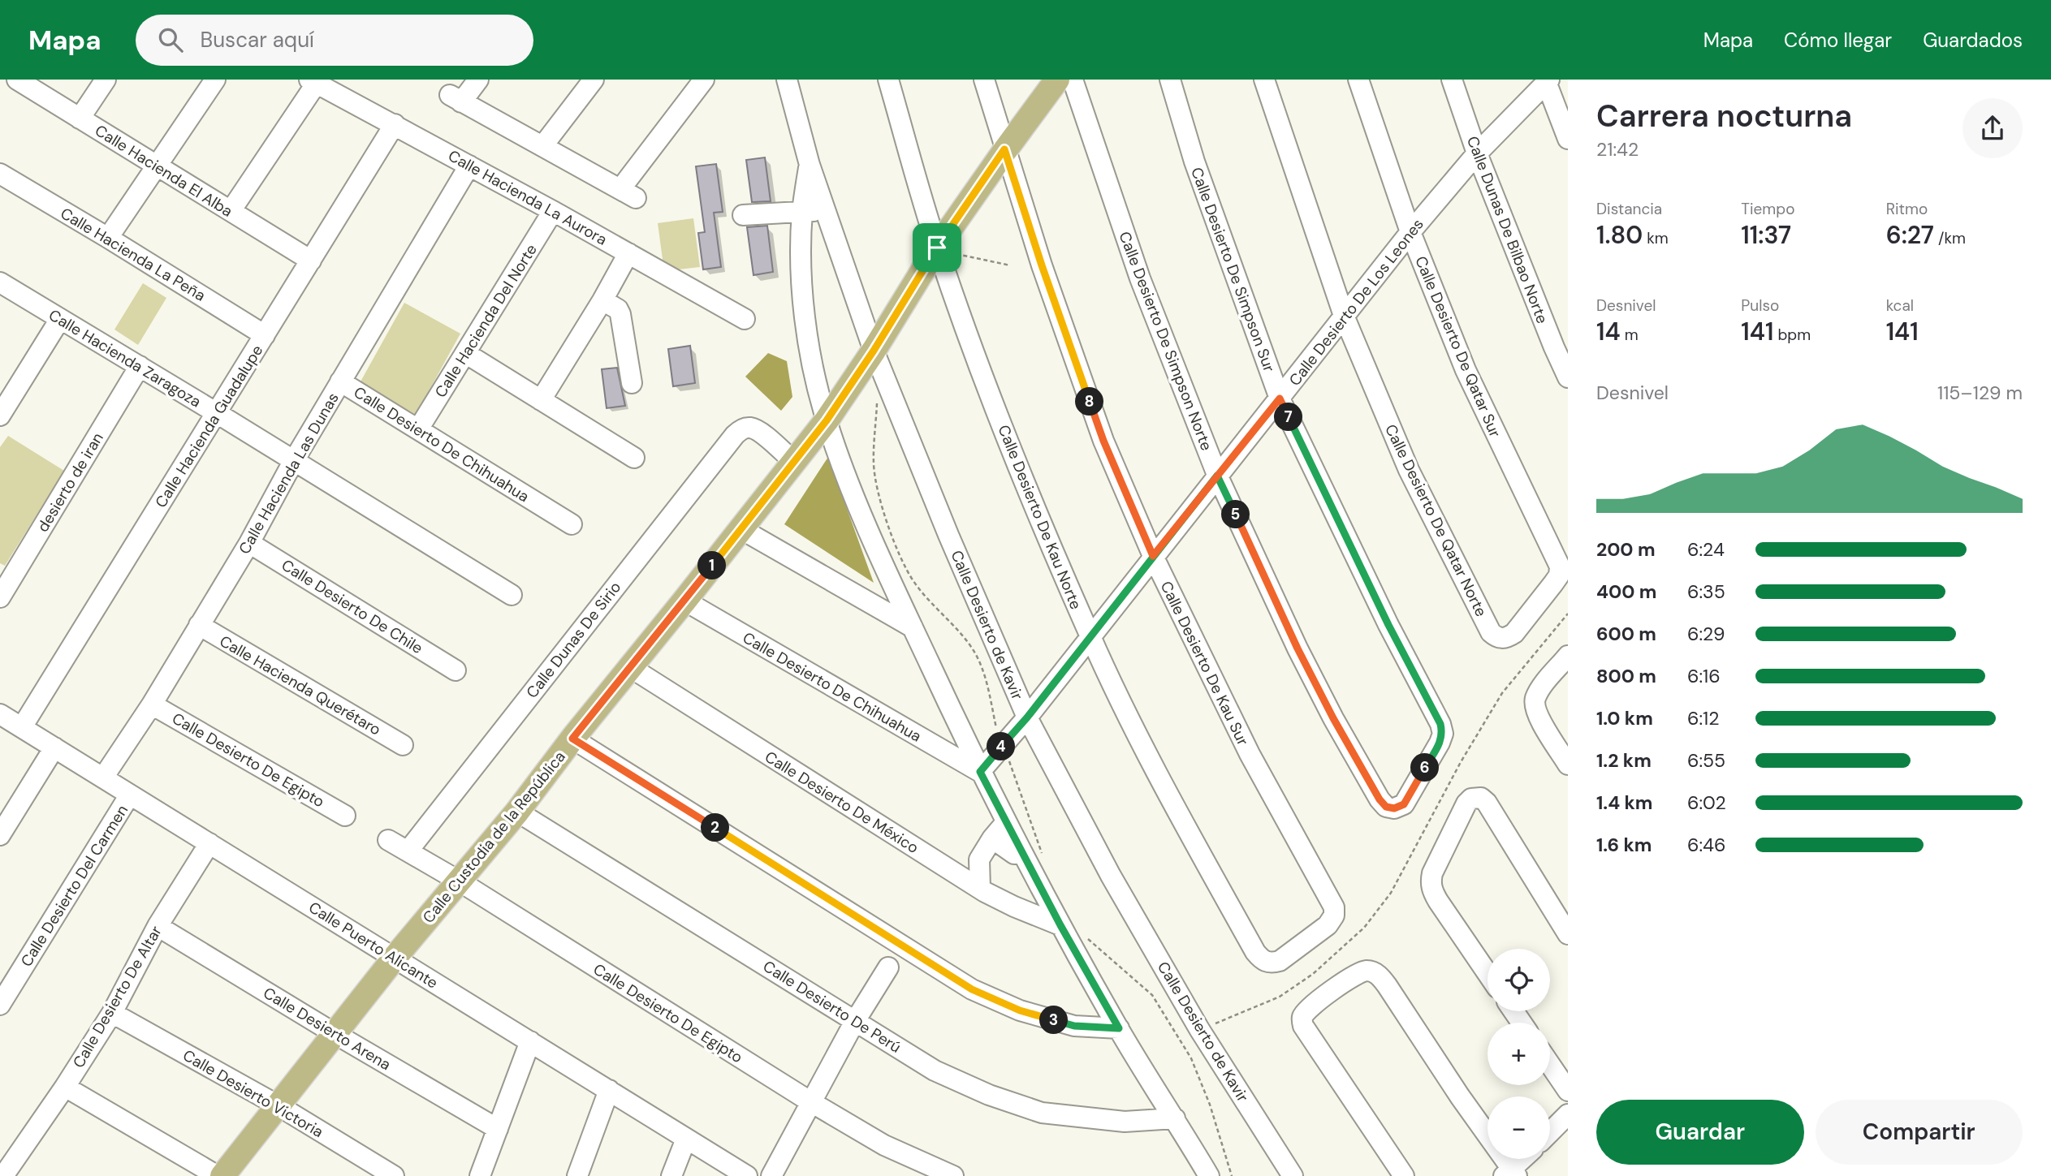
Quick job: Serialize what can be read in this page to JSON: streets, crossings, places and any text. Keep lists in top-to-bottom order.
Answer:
{
  "streets": {
    "main road": ["Calle Custodia de la República"],
    "street": [
      "Calle Hacienda El Alba",
      "Calle Hacienda La Aurora",
      "Calle Dunas De Bilbao Norte",
      "Calle Hacienda La Peña",
      "Calle Desierto De Simpson Sur",
      "Calle Desierto De Los Leones",
      "Calle Hacienda Del Norte",
      "Calle Desierto De Simpson Norte",
      "Calle Desierto De Qatar Sur",
      "Calle Hacienda Zaragoza",
      "Calle Hacienda Guadalupe",
      "Calle Desierto De Chihuahua",
      "Calle Hacienda Las Dunas",
      "desierto de iran",
      "Calle Desierto De Kau Norte",
      "Calle Desierto De Qatar Norte",
      "Calle Desierto De Chile",
      "Calle Desierto de Kavir",
      "Calle Dunas De Sirio",
      "Calle Desierto De Kau Sur",
      "Calle Hacienda Querétaro",
      "Calle Desierto De Egipto",
      "Calle Desierto De México",
      "Calle Desierto Del Carmen",
      "Calle Puerto Alicante",
      "Calle Desierto De Altar",
      "Calle Desierto De Perú",
      "Calle Desierto Arena",
      "Calle Desierto Victoria"
    ]
  },
  "crossings": [
    ["Calle Hacienda El Alba", "Calle Hacienda Guadalupe"],
    ["Calle Hacienda La Aurora", "Calle Hacienda Del Norte"],
    ["Calle Hacienda La Aurora", "Calle Hacienda Guadalupe"],
    ["Calle Hacienda La Aurora", "Calle Hacienda Las Dunas"],
    ["Calle Dunas De Bilbao Norte", "Calle Desierto De Los Leones"],
    ["Calle Hacienda La Peña", "Calle Hacienda Guadalupe"],
    ["Calle Desierto De Simpson Sur", "Calle Desierto De Los Leones"],
    ["Calle Desierto De Simpson Sur", "Calle Desierto De Simpson Norte"],
    ["Calle Desierto De Los Leones", "Calle Desierto De Simpson Norte"],
    ["Calle Desierto De Los Leones", "Calle Desierto De Qatar Sur"],
    ["Calle Desierto De Los Leones", "Calle Desierto De Chihuahua"],
    ["Calle Desierto De Los Leones", "Calle Desierto De Kau Norte"],
    ["Calle Desierto De Los Leones", "Calle Desierto De Qatar Norte"],
    ["Calle Desierto De Los Leones", "Calle Desierto de Kavir"],
    ["Calle Desierto De Los Leones", "Calle Desierto De Kau Sur"],
    ["Calle Hacienda Del Norte", "Calle Desierto De Chihuahua"],
    ["Calle Desierto De Qatar Sur", "Calle Desierto De Qatar Norte"],
    ["Calle Hacienda Zaragoza", "Calle Hacienda Guadalupe"],
    ["Calle Hacienda Zaragoza", "Calle Hacienda Las Dunas"],
    ["Calle Hacienda Zaragoza", "desierto de iran"],
    ["Calle Hacienda Guadalupe", "Calle Puerto Alicante"],
    ["Calle Desierto De Chihuahua", "Calle Hacienda Las Dunas"],
    ["Calle Desierto De Chihuahua", "Calle Desierto de Kavir"],
    ["Calle Desierto De Chihuahua", "Calle Custodia de la República"],
    ["Calle Hacienda Las Dunas", "Calle Desierto De Chile"],
    ["Calle Hacienda Las Dunas", "Calle Hacienda Querétaro"],
    ["Calle Hacienda Las Dunas", "Calle Desierto De Egipto"],
    ["Calle Hacienda Las Dunas", "Calle Puerto Alicante"],
    ["Calle Desierto De Kau Norte", "Calle Desierto De Kau Sur"],
    ["Calle Desierto De Kau Norte", "Calle Custodia de la República"],
    ["Calle Desierto de Kavir", "Calle Desierto De México"],
    ["Calle Desierto de Kavir", "Calle Custodia de la República"],
    ["Calle Desierto de Kavir", "Calle Desierto De Perú"],
    ["Calle Dunas De Sirio", "Calle Desierto De Egipto"],
    ["Calle Dunas De Sirio", "Calle Custodia de la República"],
    ["Calle Desierto De Kau Sur", "Calle Custodia de la República"],
    ["Calle Desierto De Egipto", "Calle Custodia de la República"],
    ["Calle Desierto De México", "Calle Custodia de la República"],
    ["Calle Custodia de la República", "Calle Puerto Alicante"],
    ["Calle Custodia de la República", "Calle Desierto De Perú"],
    ["Calle Custodia de la República", "Calle Desierto Arena"],
    ["Calle Custodia de la República", "Calle Desierto Victoria"],
    ["Calle Desierto Del Carmen", "Calle Puerto Alicante"],
    ["Calle Puerto Alicante", "Calle Desierto De Altar"],
    ["Calle Desierto De Altar", "Calle Desierto Arena"],
    ["Calle Desierto De Altar", "Calle Desierto Victoria"]
  ],
  "page": {
    "header": "Mapa",
    "search": "Buscar aquí",
    "nav": ["Mapa", "Cómo llegar", "Guardados"],
    "heading": ["Carrera nocturna", "21:42"],
    "stats": [
      ["Distancia", "1.80 km"],
      ["Tiempo", "11:37"],
      ["Ritmo", "6:27 /km"],
      ["Desnivel", "14 m"],
      ["Pulso", "141 bpm"],
      ["kcal", "141"]
    ],
    "chart": ["Desnivel", "115–129 m"],
    "pins": [
      "8",
      "7",
      "5",
      "1",
      "4",
      "6",
      "2",
      "3"
    ],
    "list": [
      {
        "name": "200 m",
        "note": "6:24"
      },
      {
        "name": "400 m",
        "note": "6:35"
      },
      {
        "name": "600 m",
        "note": "6:29"
      },
      {
        "name": "800 m",
        "note": "6:16"
      },
      {
        "name": "1.0 km",
        "note": "6:12"
      },
      {
        "name": "1.2 km",
        "note": "6:55"
      },
      {
        "name": "1.4 km",
        "note": "6:02"
      },
      {
        "name": "1.6 km",
        "note": "6:46"
      }
    ],
    "map_buttons": ["+", "−"],
    "buttons": ["Guardar", "Compartir"]
  }
}
